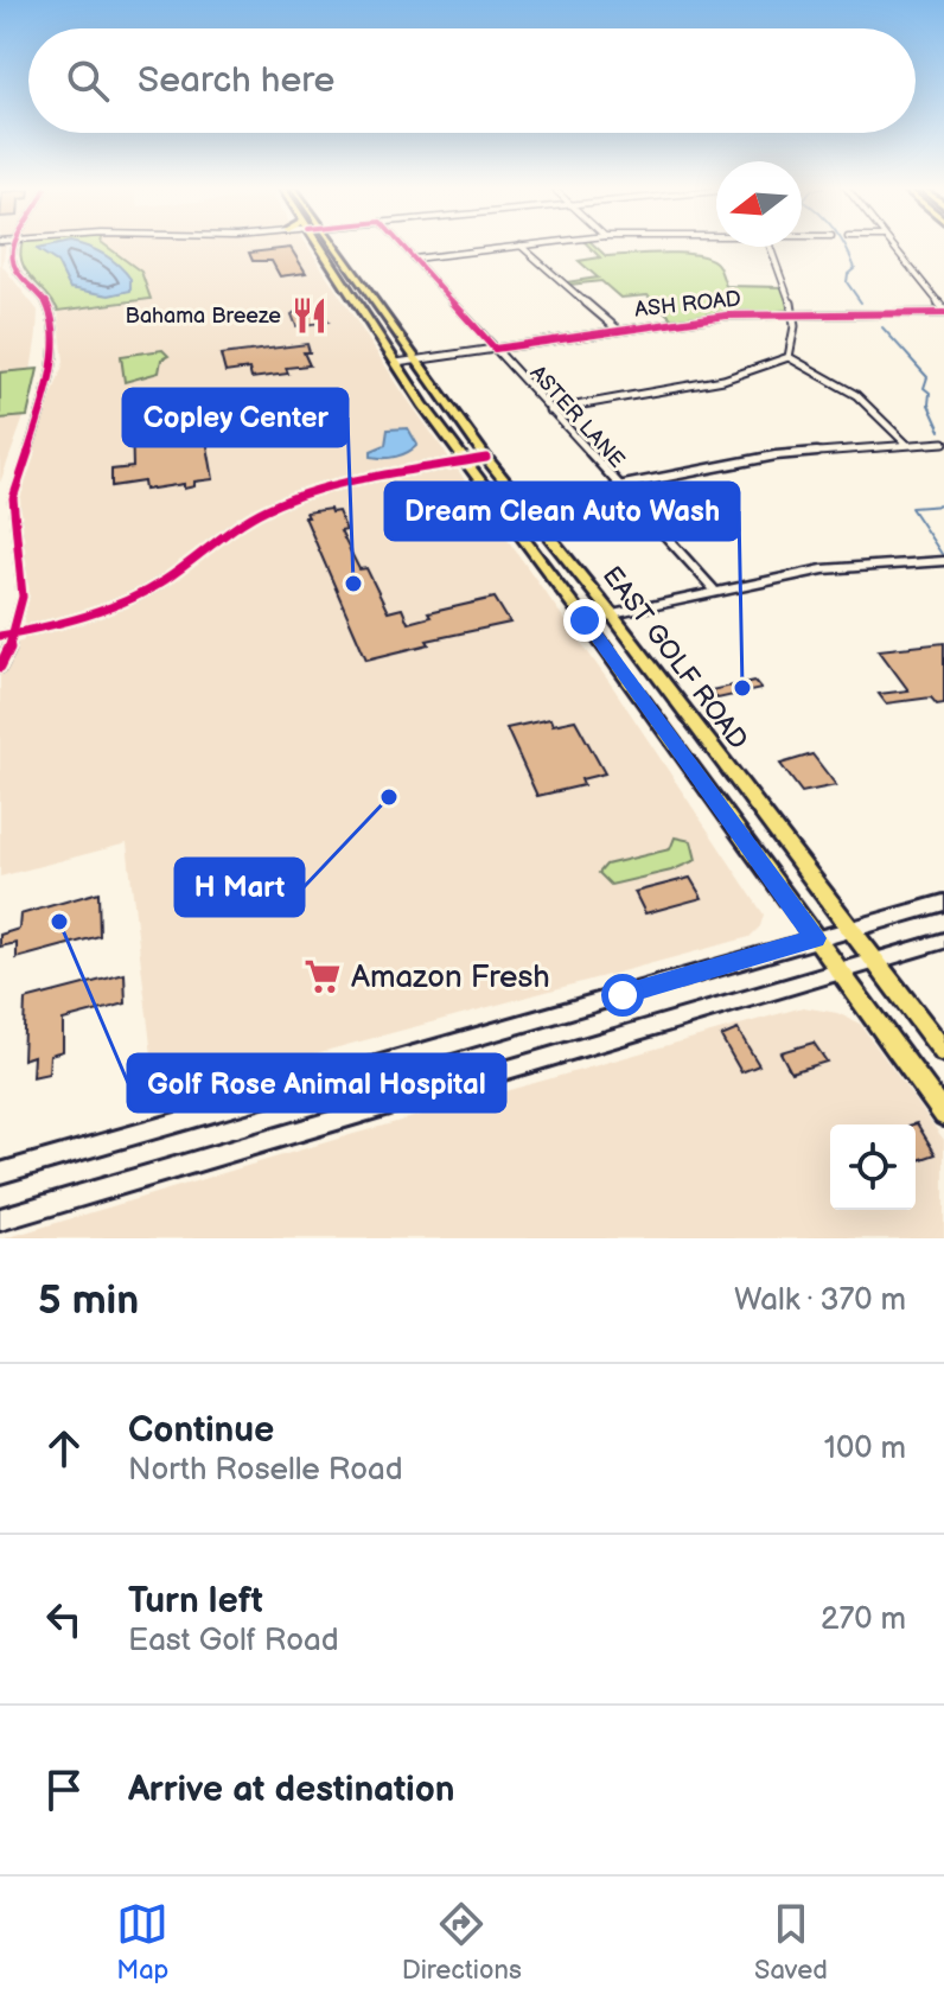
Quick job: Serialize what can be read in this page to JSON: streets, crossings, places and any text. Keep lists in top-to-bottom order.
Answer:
{
  "streets": {
    "main road": ["EAST GOLF ROAD"],
    "street": ["ASH ROAD", "ASTER LANE"]
  },
  "crossings": [
    ["ASH ROAD", "ASTER LANE"],
    ["ASH ROAD", "EAST GOLF ROAD"]
  ],
  "places": {
    "restaurant": ["Bahama Breeze"],
    "other": [
      "Copley Center",
      "Dream Clean Auto Wash",
      "H Mart",
      "Golf Rose Animal Hospital"
    ],
    "supermarket": ["Amazon Fresh"]
  },
  "north": "left",
  "page": {
    "search": "Search here",
    "heading": ["5 min", "Walk · 370 m"],
    "list": [
      ["Continue", "North Roselle Road", "100 m"],
      ["Turn left", "East Golf Road", "270 m"],
      "Arrive at destination"
    ],
    "nav": ["Map", "Directions", "Saved"]
  }
}
